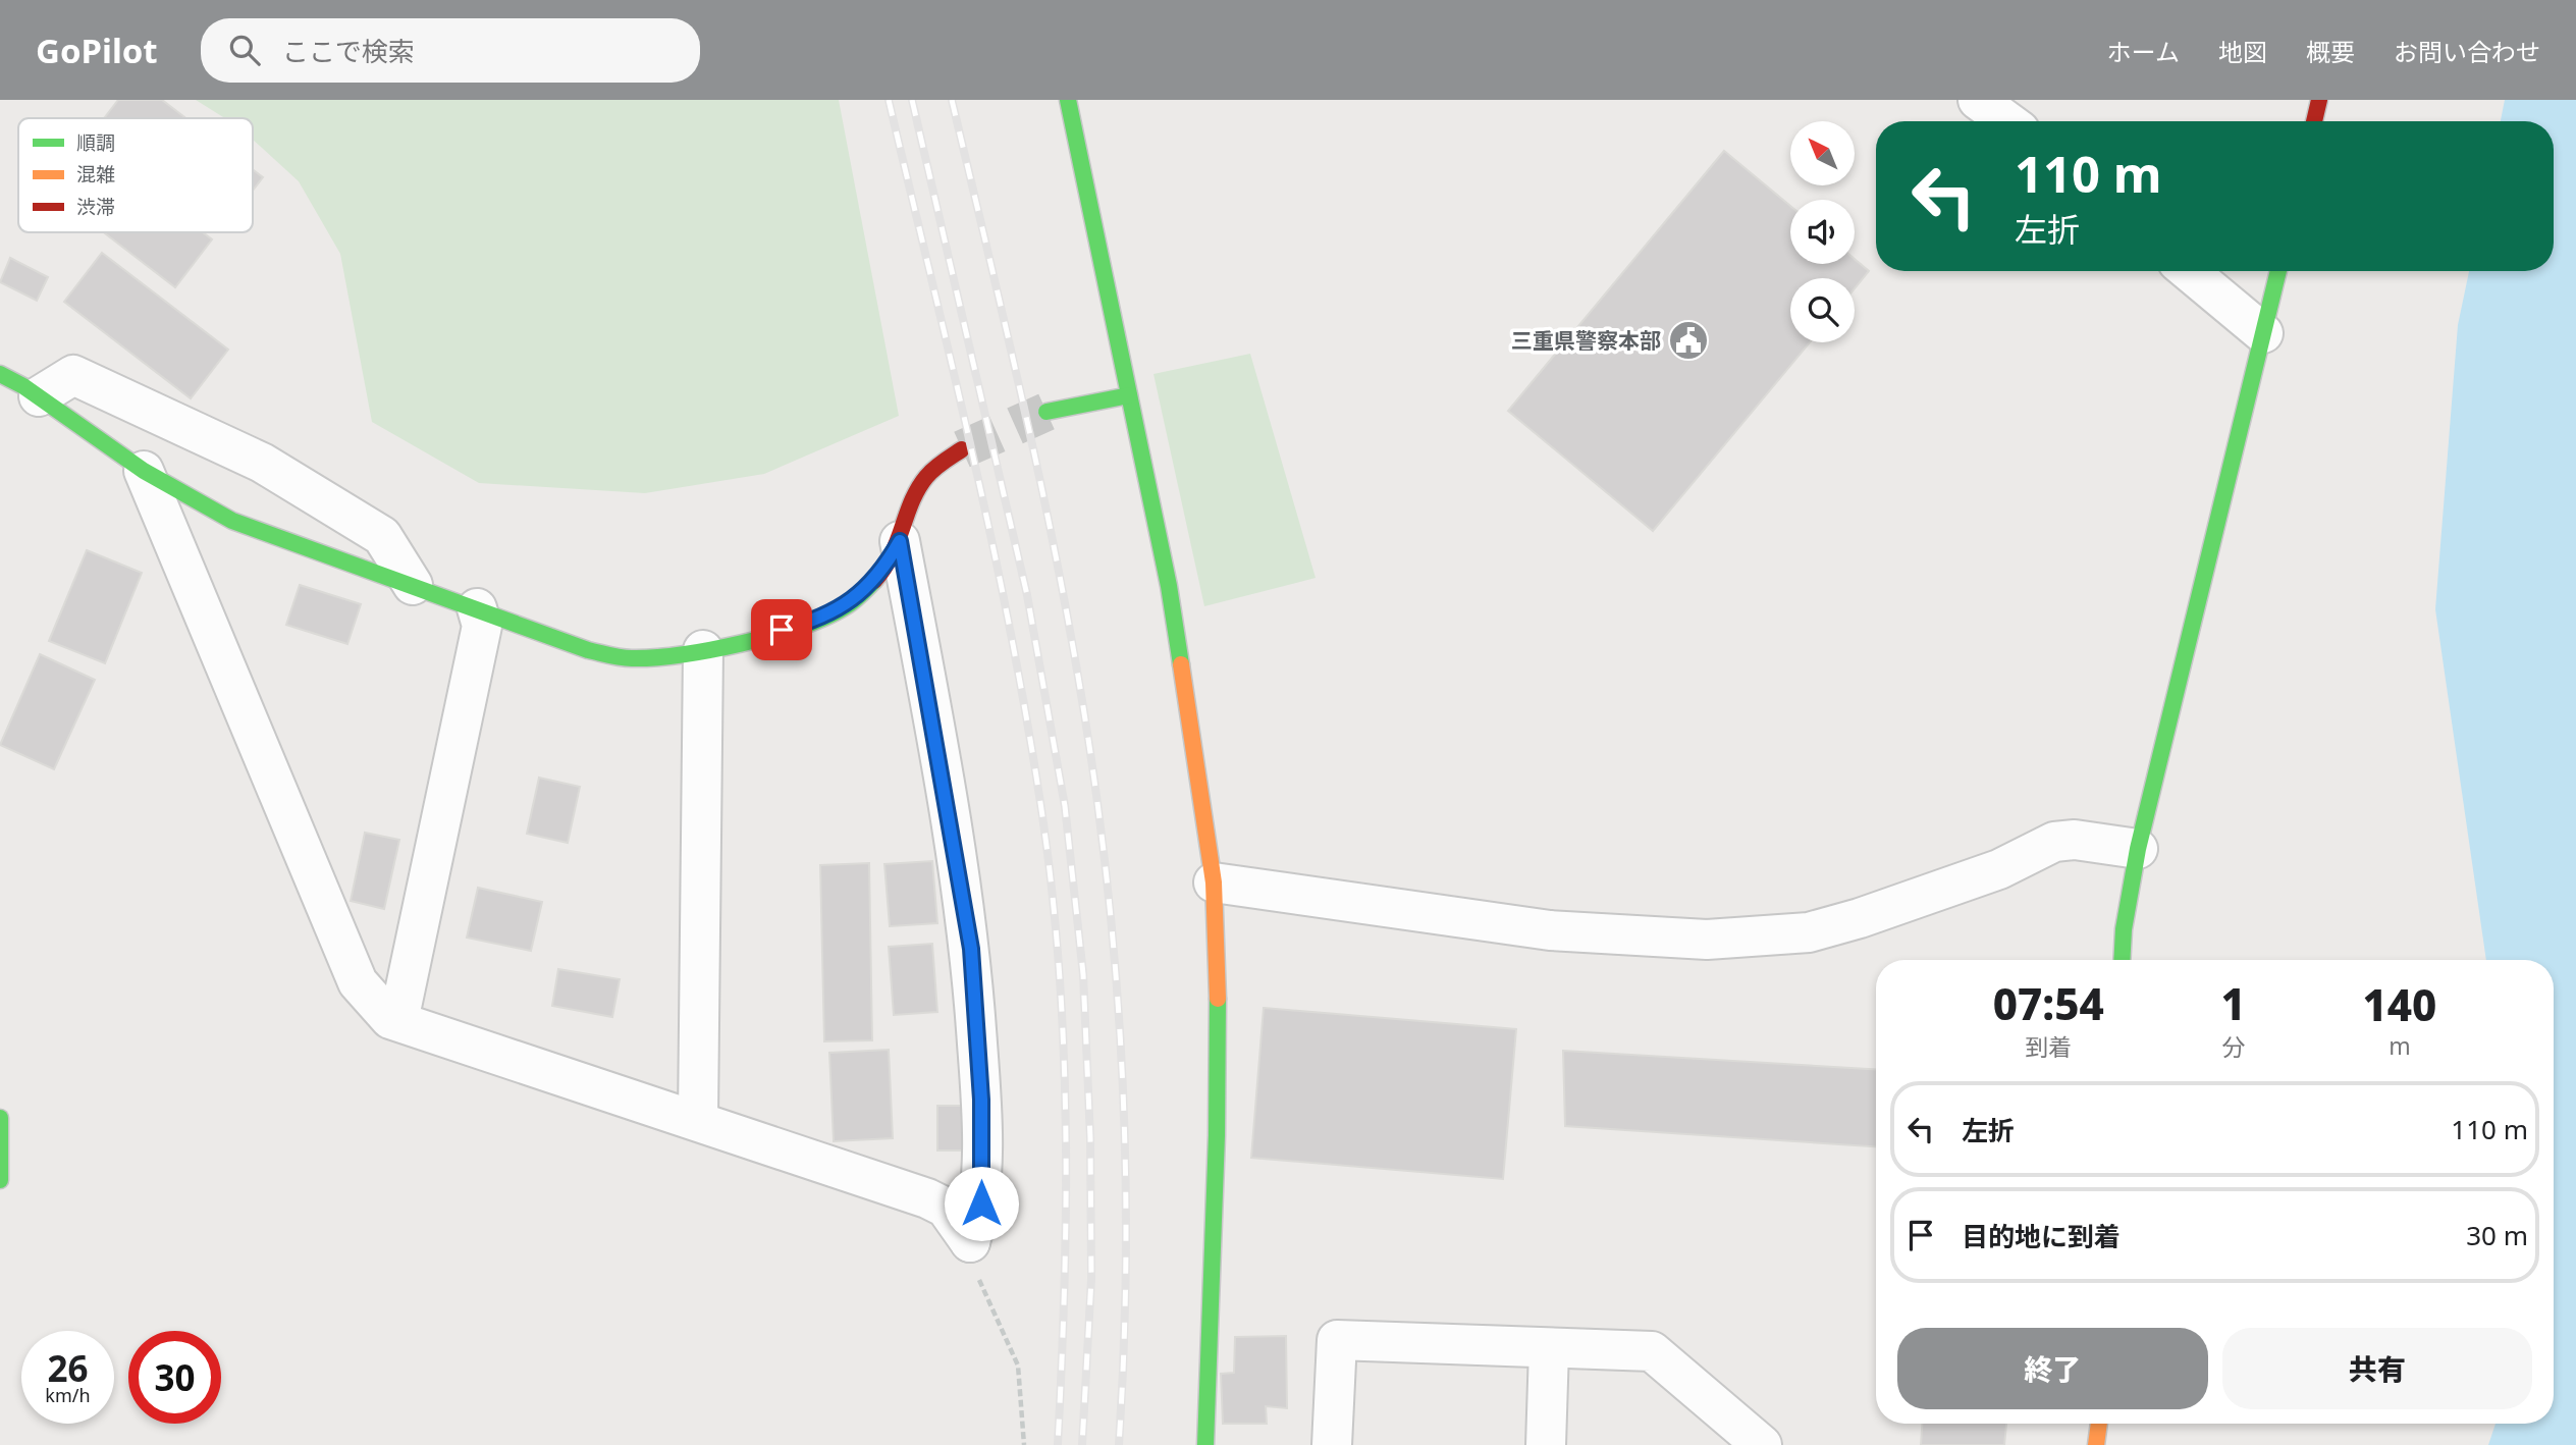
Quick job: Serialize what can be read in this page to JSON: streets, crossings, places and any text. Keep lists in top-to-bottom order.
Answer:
{
  "places": {
    "public building": ["三重県警察本部"]
  },
  "legend": ["順調", "混雑", "渋滞"],
  "north": "top left",
  "page": {
    "header": "GoPilot",
    "search": "ここで検索",
    "nav": [
      "ホーム",
      "地図",
      "概要",
      "お問い合わせ"
    ],
    "turn": ["110 m", "左折"],
    "eta": [
      "07:54",
      "到着",
      "1",
      "分",
      "140",
      "m"
    ],
    "list": [
      {
        "name": "左折",
        "value": "110 m"
      },
      {
        "name": "目的地に到着",
        "value": "30 m"
      }
    ],
    "buttons": ["終了", "共有"],
    "speed": "26 km/h",
    "limit": "30"
  }
}
